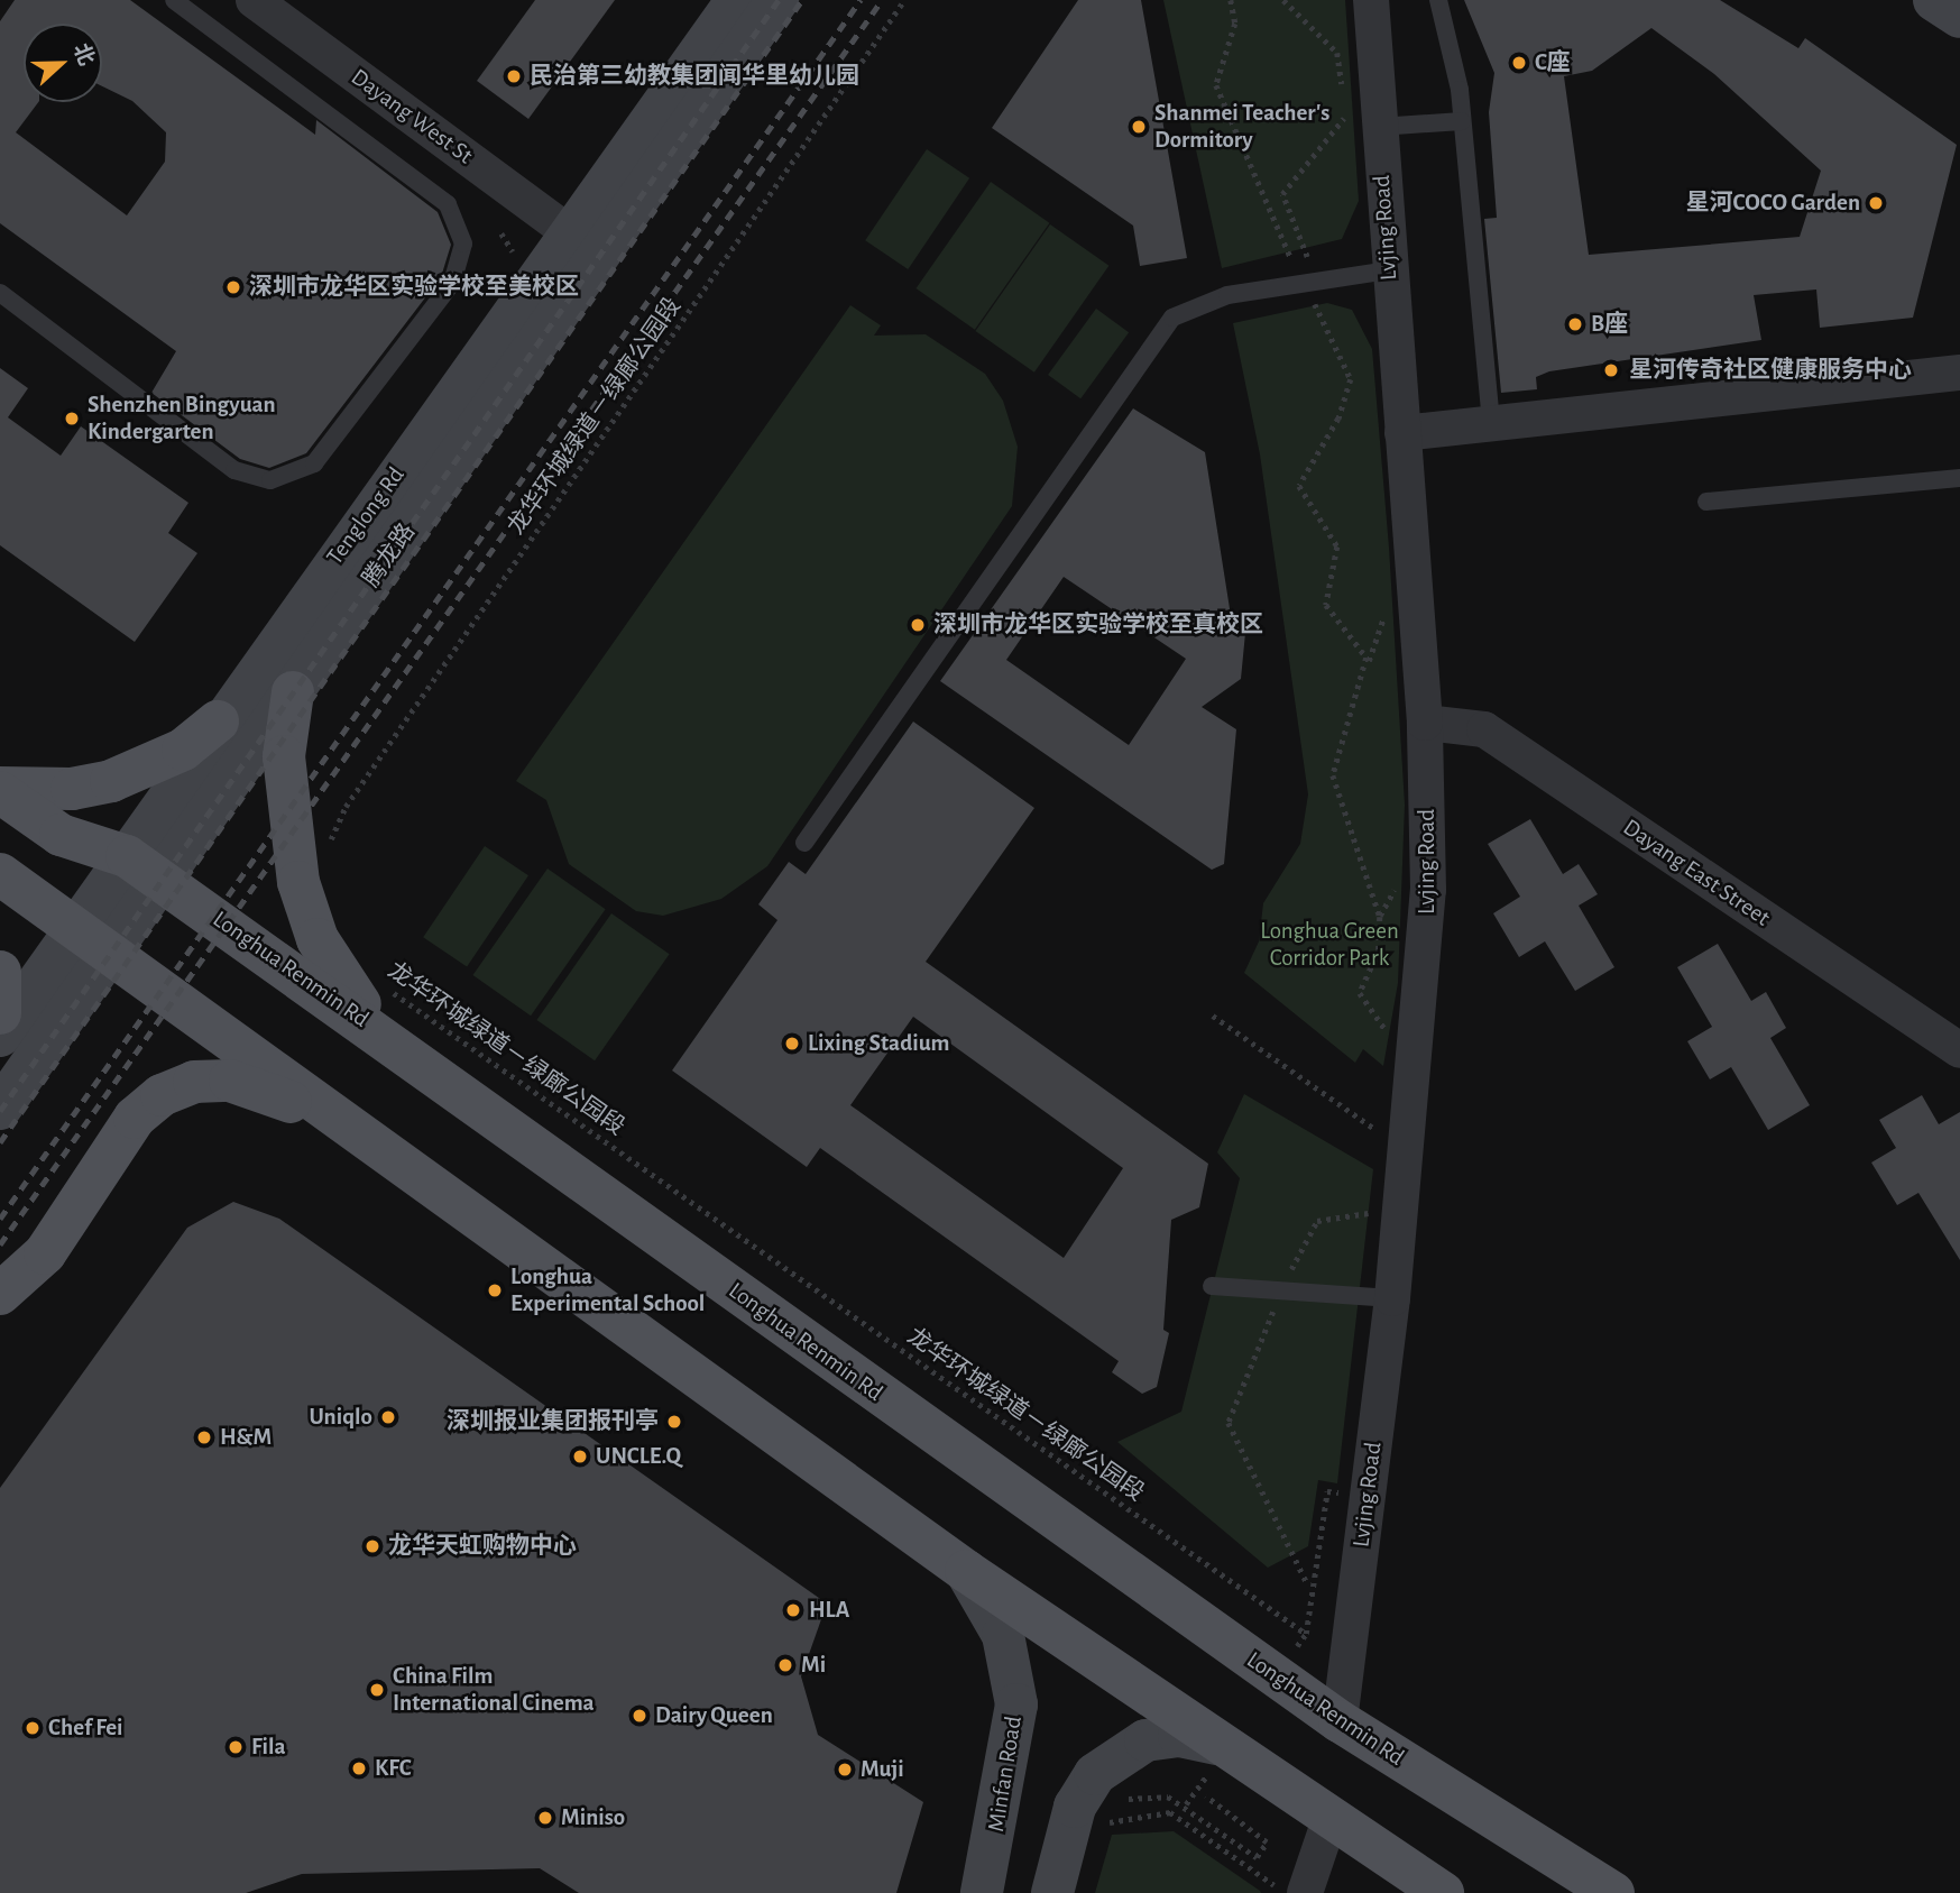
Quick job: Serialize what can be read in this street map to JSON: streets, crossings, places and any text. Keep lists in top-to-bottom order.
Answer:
{
  "streets": {
    "main road": [
      "Tenglong Rd",
      "腾龙路",
      "Longhua Renmin Rd",
      "Minfan Road"
    ],
    "street": ["Dayang West St", "Lvjing Road", "Dayang East Street"],
    "path": ["龙华环城绿道－绿廊公园段"]
  },
  "crossings": [
    ["Dayang West St", "Tenglong Rd"],
    ["Lvjing Road", "Dayang East Street"],
    ["Lvjing Road", "Longhua Renmin Rd"],
    ["Tenglong Rd", "Longhua Renmin Rd"],
    ["腾龙路", "Longhua Renmin Rd"]
  ],
  "parks": ["Longhua Green Corridor Park"],
  "places": [
    "C座",
    "民治第三幼教集团闻华里幼儿园",
    "Shanmei Teacher's Dormitory",
    "星河COCO Garden",
    "深圳市龙华区实验学校至美校区",
    "B座",
    "星河传奇社区健康服务中心",
    "Shenzhen Bingyuan Kindergarten",
    "深圳市龙华区实验学校至真校区",
    "Lixing Stadium",
    "Longhua Experimental School",
    "Uniqlo",
    "深圳报业集团报刊亭",
    "H&M",
    "UNCLE.Q",
    "龙华天虹购物中心",
    "HLA",
    "Mi",
    "China Film International Cinema",
    "Dairy Queen",
    "Chef Fei",
    "Fila",
    "KFC",
    "Muji",
    "Miniso"
  ],
  "north": "right"
}
